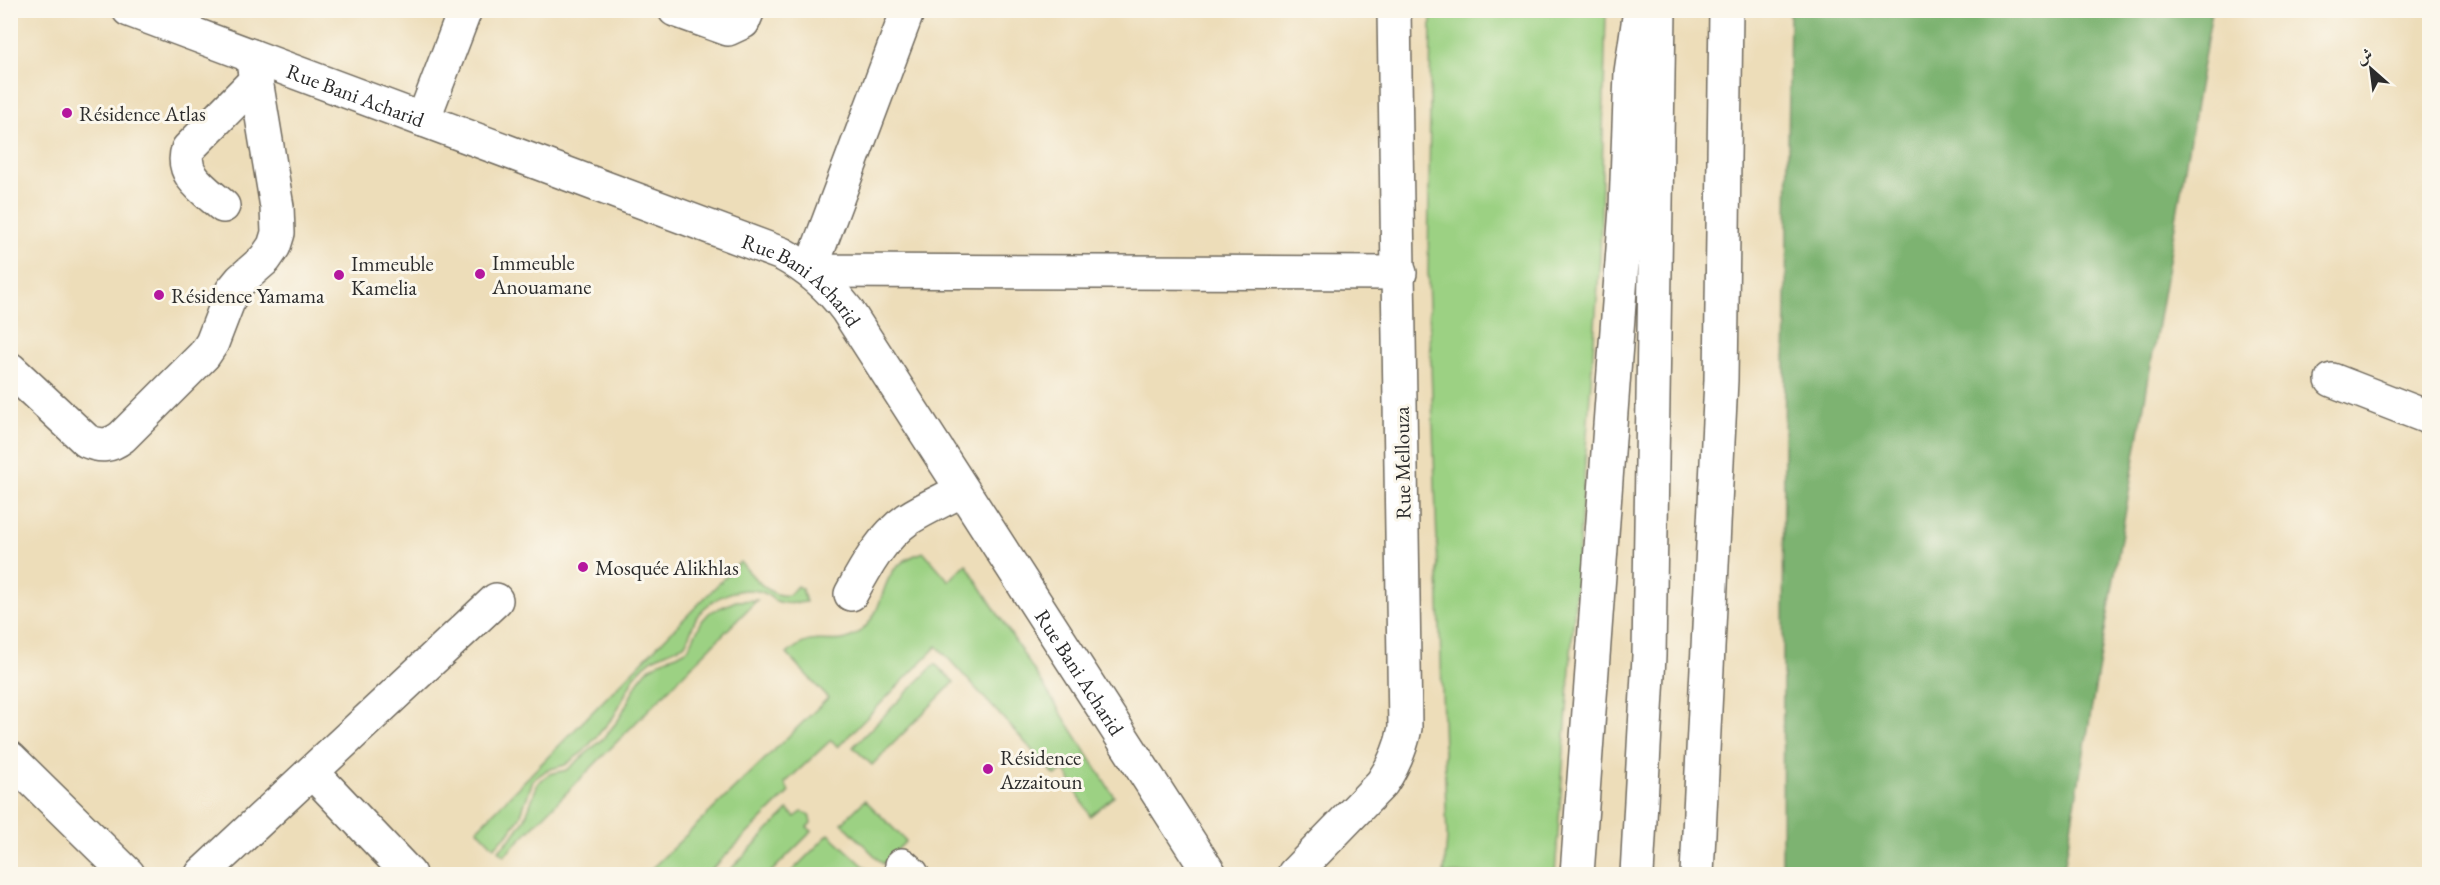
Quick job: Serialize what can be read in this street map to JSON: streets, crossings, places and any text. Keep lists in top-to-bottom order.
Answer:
{
  "streets": {
    "main road": ["Rue Bani Acharid", "Rue Mellouza"]
  },
  "places": [
    "Résidence Atlas",
    "Immeuble Anouamane",
    "Immeuble Kamelia",
    "Résidence Yamama",
    "Mosquée Alikhlas",
    "Résidence Azzaitoun"
  ],
  "north": "top left"
}
